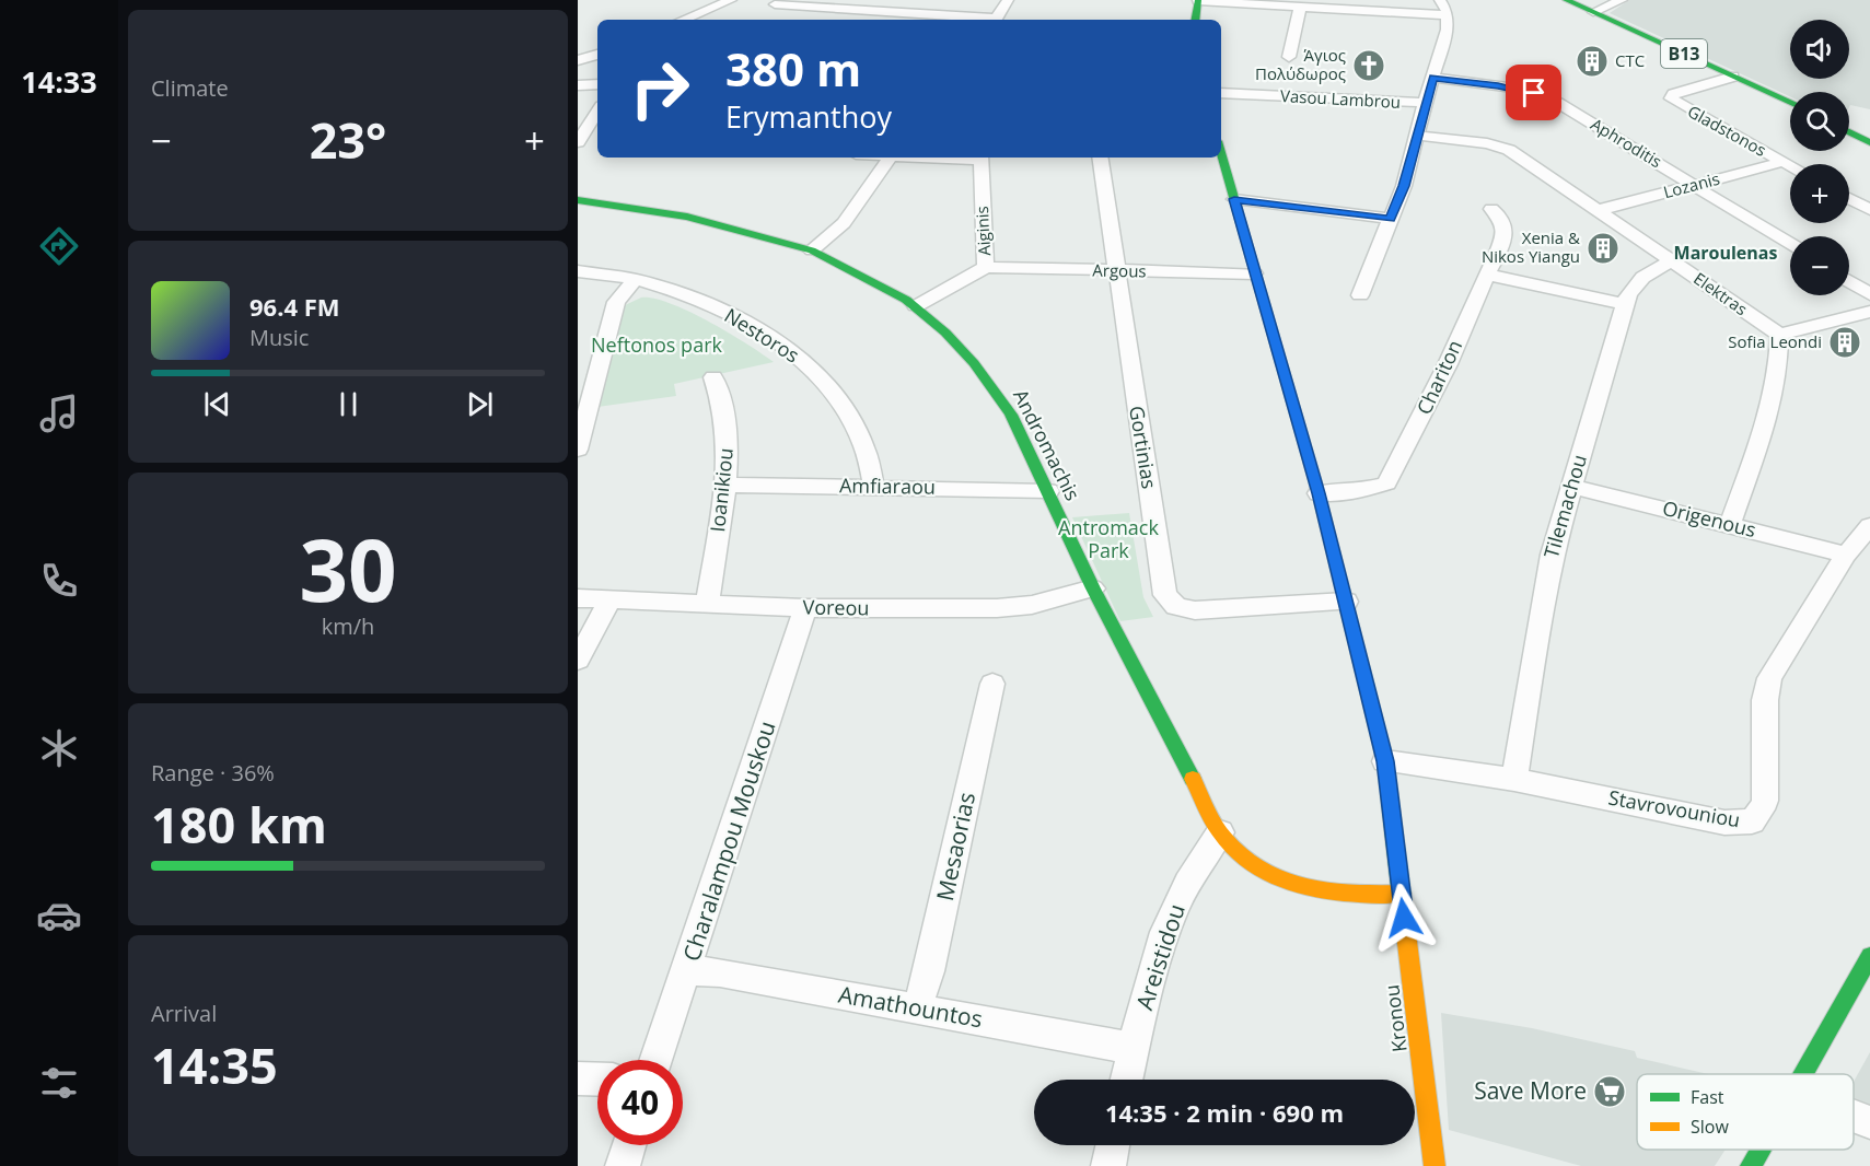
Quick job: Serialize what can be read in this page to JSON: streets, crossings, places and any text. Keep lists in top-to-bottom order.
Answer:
{
  "streets": {
    "street": [
      "B13",
      "Vasou Lambrou",
      "Gladstonos",
      "Aphroditis",
      "Lozanis",
      "Aiginis",
      "Argous",
      "Elektras",
      "Nestoros",
      "Chariton",
      "Andromachis",
      "Gortinias",
      "Amfiaraou",
      "Ioanikiou",
      "Tilemachou",
      "Origenous",
      "Voreou",
      "Stavrovouniou",
      "Charalampou Mouskou",
      "Mesaorias",
      "Areistidou",
      "Amathountos",
      "Kronou"
    ]
  },
  "crossings": [
    ["B13", "Gladstonos"],
    ["Gladstonos", "Lozanis"],
    ["Aphroditis", "Lozanis"],
    ["Lozanis", "Elektras"],
    ["Aiginis", "Argous"],
    ["Aiginis", "Andromachis"],
    ["Argous", "Gortinias"],
    ["Argous", "Kronou"],
    ["Elektras", "Tilemachou"],
    ["Nestoros", "Amfiaraou"],
    ["Chariton", "Kronou"],
    ["Andromachis", "Amfiaraou"],
    ["Andromachis", "Voreou"],
    ["Andromachis", "Areistidou"],
    ["Andromachis", "Kronou"],
    ["Gortinias", "Kronou"],
    ["Amfiaraou", "Ioanikiou"],
    ["Ioanikiou", "Voreou"],
    ["Tilemachou", "Origenous"],
    ["Tilemachou", "Stavrovouniou"],
    ["Origenous", "Stavrovouniou"],
    ["Voreou", "Charalampou Mouskou"],
    ["Stavrovouniou", "Kronou"],
    ["Charalampou Mouskou", "Amathountos"],
    ["Mesaorias", "Amathountos"],
    ["Areistidou", "Amathountos"]
  ],
  "districts": ["Maroulenas"],
  "parks": ["Neftonos park", "Antromack Park"],
  "places": {
    "building": ["CTC", "Xenia & Nikos Yiangu", "Sofia Leondi"],
    "church": ["Άγιος Πολύδωρος"],
    "supermarket": ["Save More"]
  },
  "legend": ["Fast", "Slow"],
  "page": {
    "tabs": "14:33",
    "tile": [
      "Climate",
      ["30", "km/h"],
      ["Range · 36%", "180 km"],
      ["Arrival", "14:35"]
    ],
    "map_buttons": ["+", "−"],
    "turn": ["380 m", "Erymanthoy"],
    "heat": ["−", "23°", "+"],
    "song": ["96.4 FM", "Music"],
    "limit": "40",
    "trip": "14:35 · 2 min · 690 m"
  }
}
